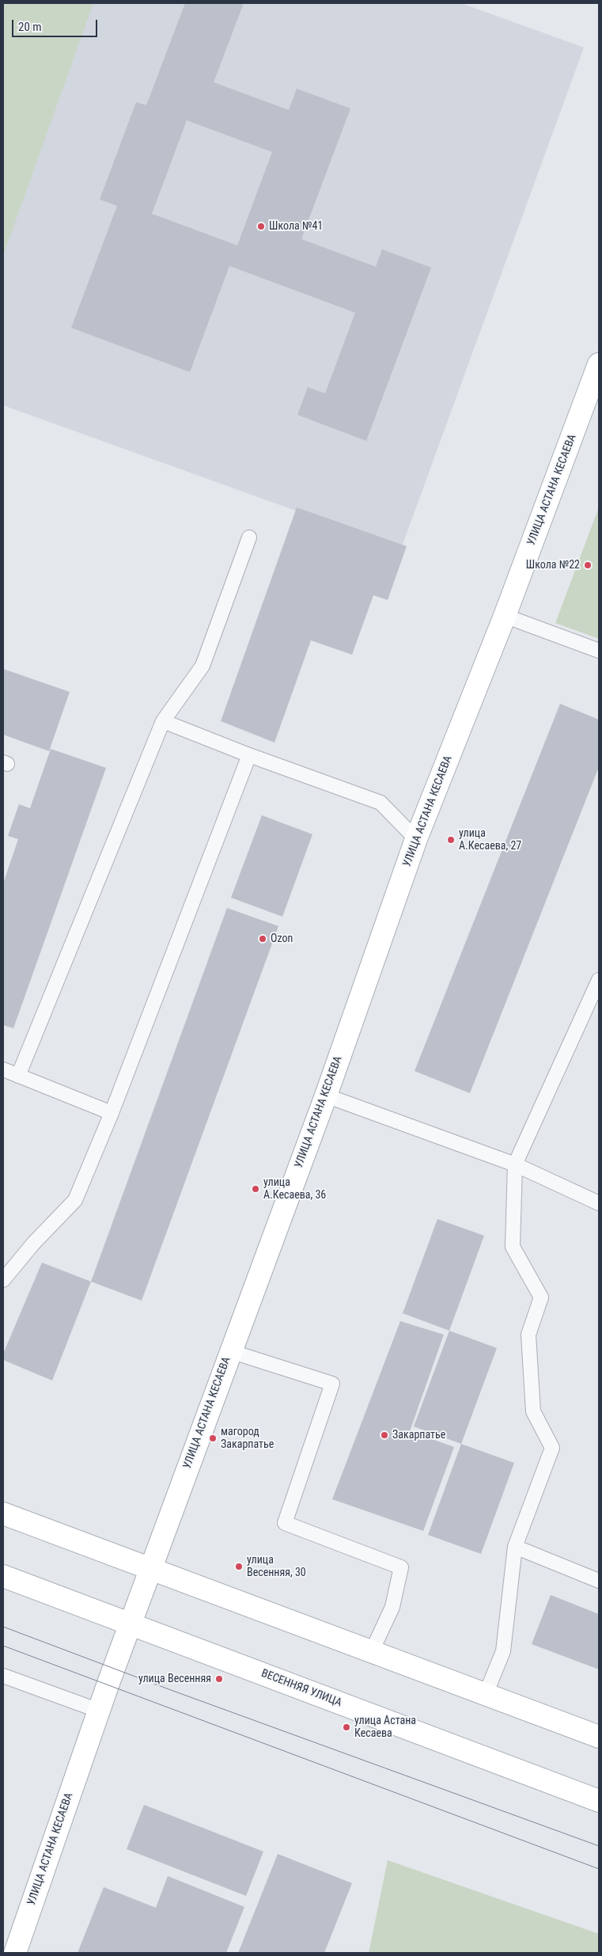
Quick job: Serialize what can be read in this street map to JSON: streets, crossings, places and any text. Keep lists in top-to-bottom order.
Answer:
{
  "streets": {
    "street": ["УЛИЦА АСТАНА КЕСАЕВА", "ВЕСЕННЯЯ УЛИЦА"]
  },
  "crossings": [
    ["УЛИЦА АСТАНА КЕСАЕВА", "ВЕСЕННЯЯ УЛИЦА"]
  ],
  "places": [
    "Школа №41",
    "Школа №22",
    "улица А.Кесаева, 27",
    "Ozon",
    "улица А.Кесаева, 36",
    "Закарпатье",
    "магород Закарпатье",
    "улица Весенняя, 30",
    "улица Весенняя",
    "улица Астана Кесаева"
  ],
  "scale_bar": "20 m"
}
